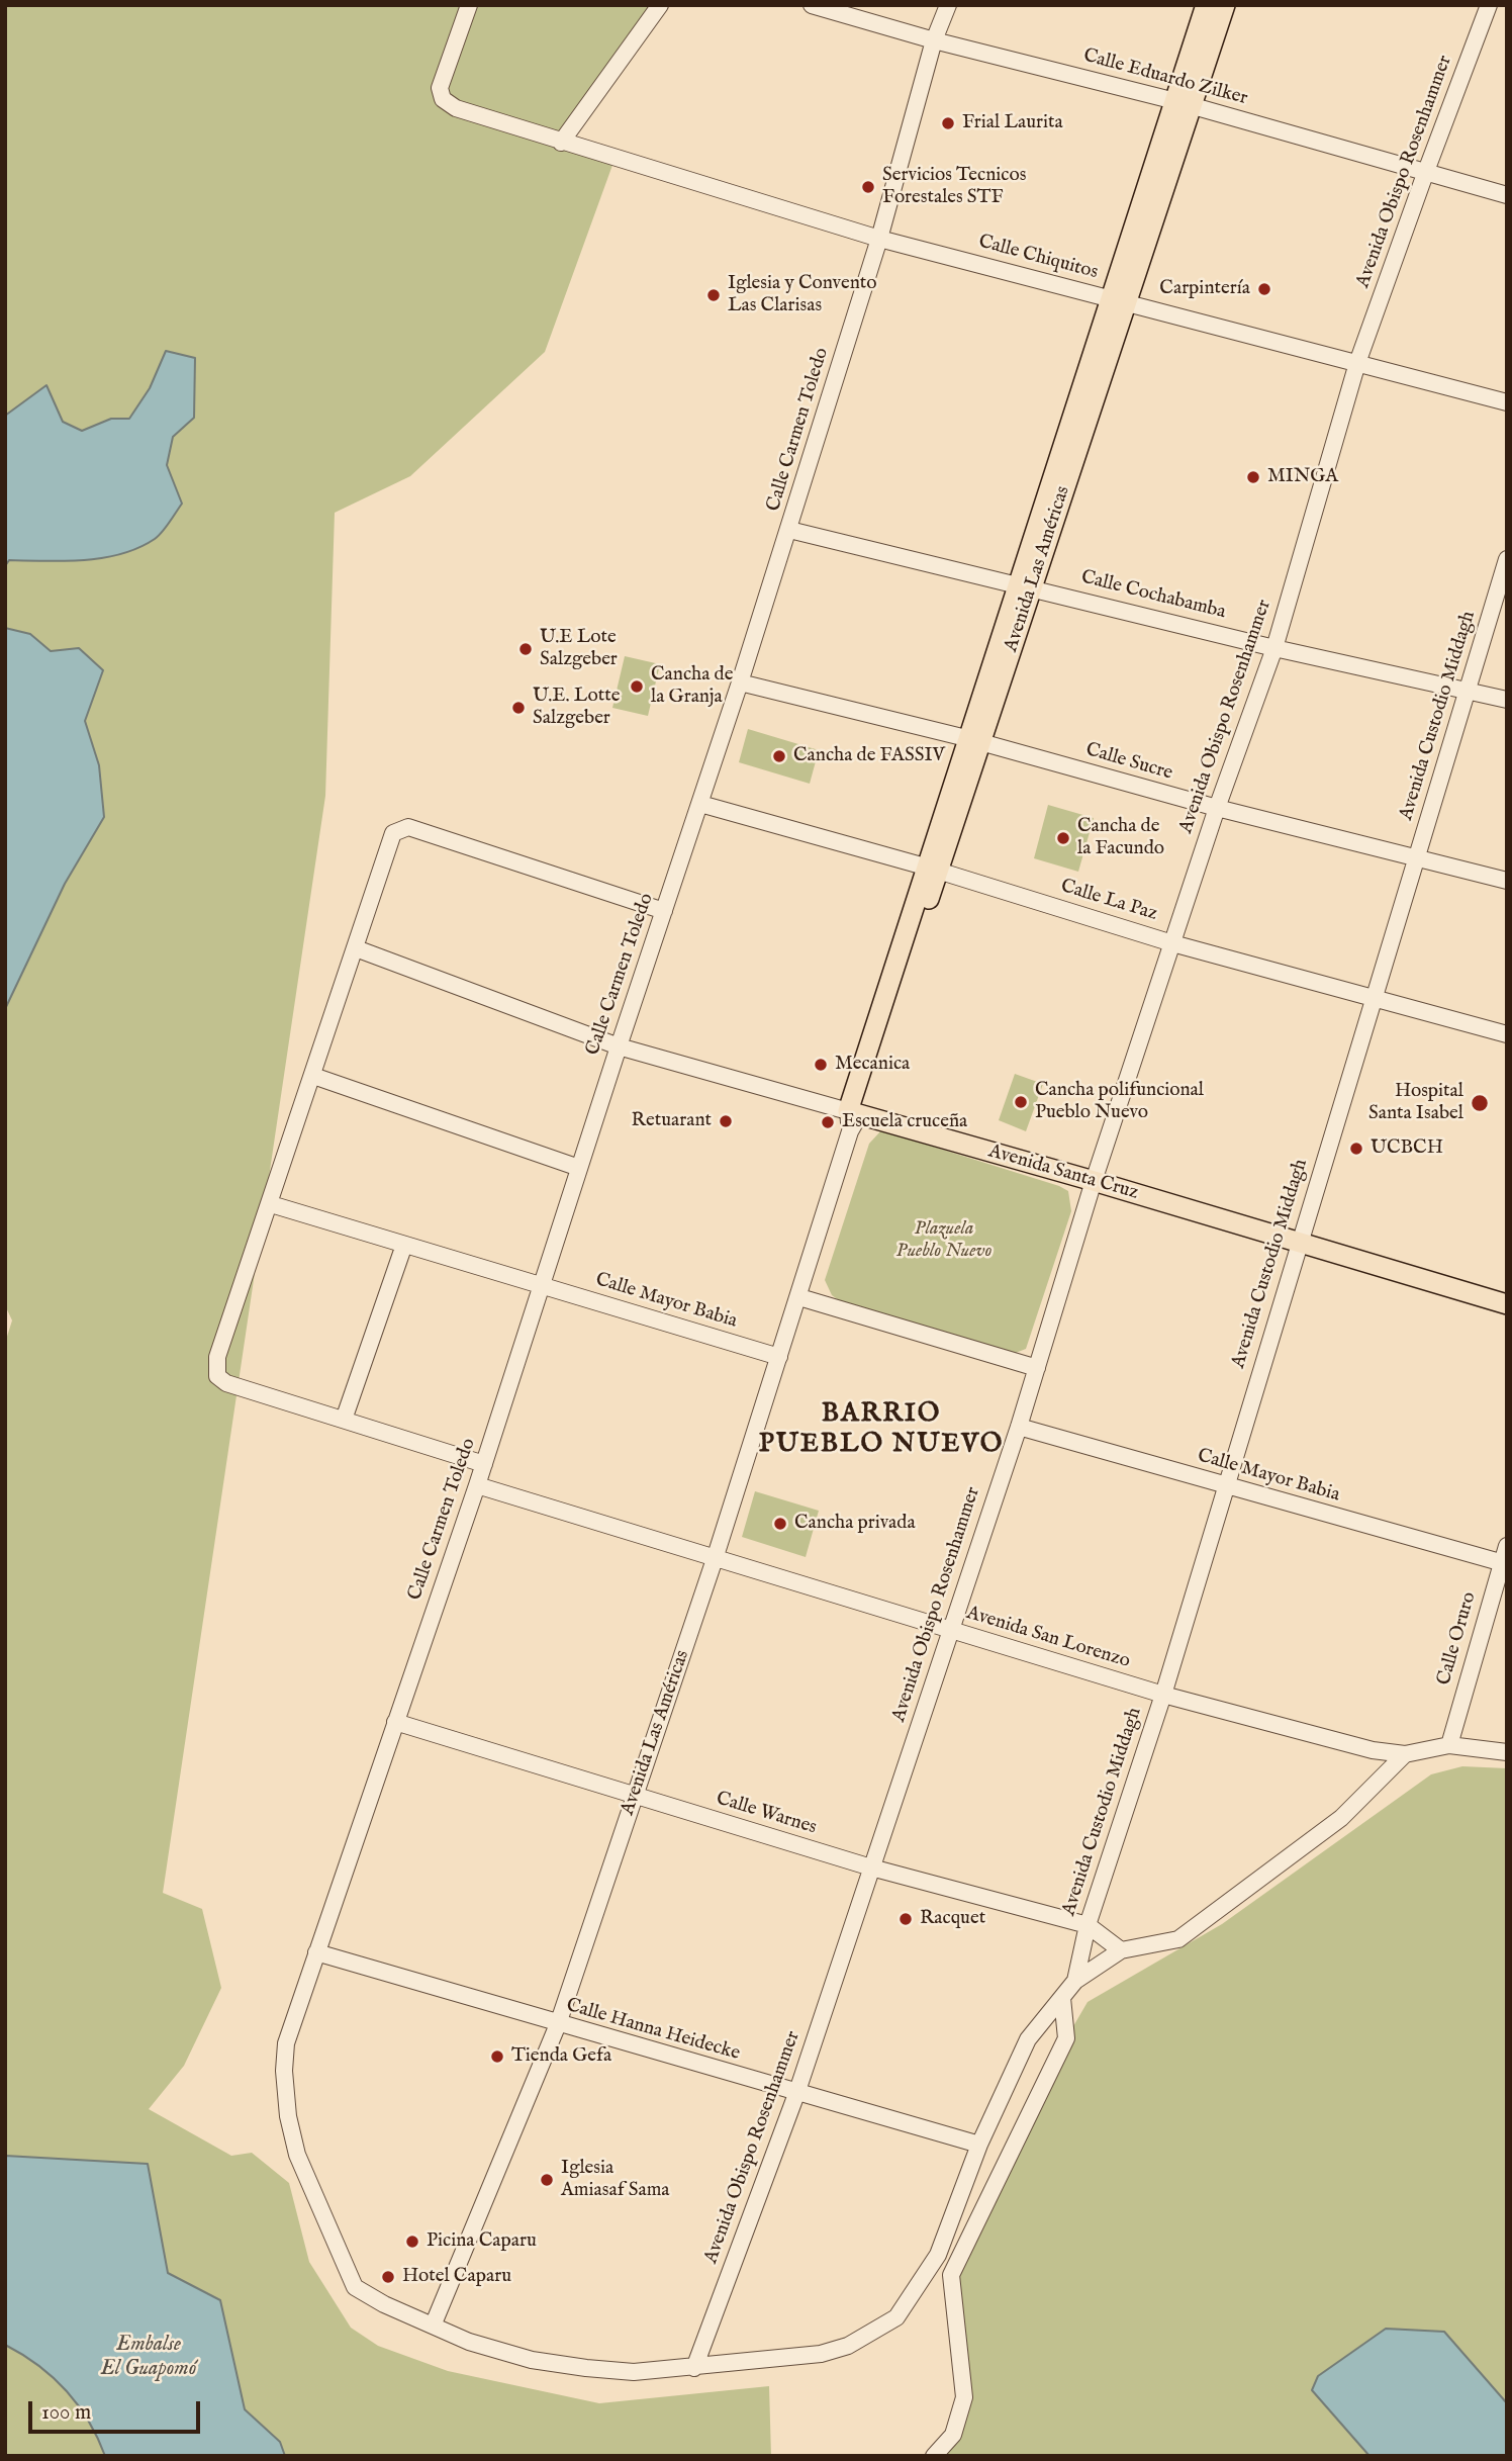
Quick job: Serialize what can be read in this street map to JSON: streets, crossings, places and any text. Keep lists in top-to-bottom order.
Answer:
{
  "streets": {
    "main road": ["Avenida Las Américas", "Avenida Santa Cruz"],
    "street": [
      "Calle Eduardo Zilker",
      "Avenida Obispo Rosenhammer",
      "Calle Chiquitos",
      "Calle Carmen Toledo",
      "Calle Cochabamba",
      "Avenida Custodio Middagh",
      "Calle Sucre",
      "Calle La Paz",
      "Calle Mayor Babia",
      "Avenida San Lorenzo",
      "Calle Oruro",
      "Calle Warnes",
      "Calle Hanna Heidecke"
    ]
  },
  "crossings": [
    ["Calle Eduardo Zilker", "Avenida Obispo Rosenhammer"],
    ["Calle Eduardo Zilker", "Calle Carmen Toledo"],
    ["Calle Eduardo Zilker", "Avenida Las Américas"],
    ["Avenida Obispo Rosenhammer", "Calle Chiquitos"],
    ["Avenida Obispo Rosenhammer", "Calle Carmen Toledo"],
    ["Avenida Obispo Rosenhammer", "Calle Cochabamba"],
    ["Avenida Obispo Rosenhammer", "Calle Sucre"],
    ["Avenida Obispo Rosenhammer", "Calle La Paz"],
    ["Avenida Obispo Rosenhammer", "Avenida Santa Cruz"],
    ["Avenida Obispo Rosenhammer", "Calle Mayor Babia"],
    ["Avenida Obispo Rosenhammer", "Avenida San Lorenzo"],
    ["Avenida Obispo Rosenhammer", "Calle Warnes"],
    ["Avenida Obispo Rosenhammer", "Calle Hanna Heidecke"],
    ["Calle Chiquitos", "Calle Carmen Toledo"],
    ["Calle Chiquitos", "Avenida Las Américas"],
    ["Calle Carmen Toledo", "Avenida Las Américas"],
    ["Calle Carmen Toledo", "Calle Cochabamba"],
    ["Calle Carmen Toledo", "Avenida Custodio Middagh"],
    ["Calle Carmen Toledo", "Calle Sucre"],
    ["Calle Carmen Toledo", "Calle La Paz"],
    ["Calle Carmen Toledo", "Avenida Santa Cruz"],
    ["Calle Carmen Toledo", "Calle Mayor Babia"],
    ["Calle Carmen Toledo", "Avenida San Lorenzo"],
    ["Calle Carmen Toledo", "Calle Warnes"],
    ["Calle Carmen Toledo", "Calle Hanna Heidecke"],
    ["Avenida Las Américas", "Calle Cochabamba"],
    ["Avenida Las Américas", "Calle Sucre"],
    ["Avenida Las Américas", "Calle La Paz"],
    ["Avenida Las Américas", "Avenida Santa Cruz"],
    ["Avenida Las Américas", "Calle Mayor Babia"],
    ["Avenida Las Américas", "Avenida San Lorenzo"],
    ["Avenida Las Américas", "Calle Warnes"],
    ["Avenida Las Américas", "Calle Hanna Heidecke"],
    ["Calle Cochabamba", "Avenida Custodio Middagh"],
    ["Avenida Custodio Middagh", "Calle Sucre"],
    ["Avenida Custodio Middagh", "Calle La Paz"],
    ["Avenida Custodio Middagh", "Avenida Santa Cruz"],
    ["Avenida Custodio Middagh", "Calle Mayor Babia"],
    ["Avenida Custodio Middagh", "Avenida San Lorenzo"],
    ["Avenida Custodio Middagh", "Calle Warnes"],
    ["Calle Mayor Babia", "Calle Oruro"],
    ["Avenida San Lorenzo", "Calle Oruro"]
  ],
  "districts": ["BARRIO PUEBLO NUEVO"],
  "water": ["Embalse El Guapomó"],
  "parks": ["Plazuela Pueblo Nuevo"],
  "places": [
    "Frial Laurita",
    "Servicios Tecnicos Forestales STF",
    "Carpintería",
    "Iglesia y Convento Las Clarisas",
    "MINGA",
    "U.E Lote Salzgeber",
    "Cancha de la Granja",
    "U.E. Lotte Salzgeber",
    "Cancha de FASSIV",
    "Cancha de la Facundo",
    "Mecanica",
    "Cancha polifuncional Pueblo Nuevo",
    "Hospital Santa Isabel",
    "Retuarant",
    "Escuela cruceña",
    "UCBCH",
    "Cancha privada",
    "Racquet",
    "Tienda Gefa",
    "Iglesia Amiasaf Sama",
    "Picina Caparu",
    "Hotel Caparu"
  ],
  "scale_bar": "100 m"
}
